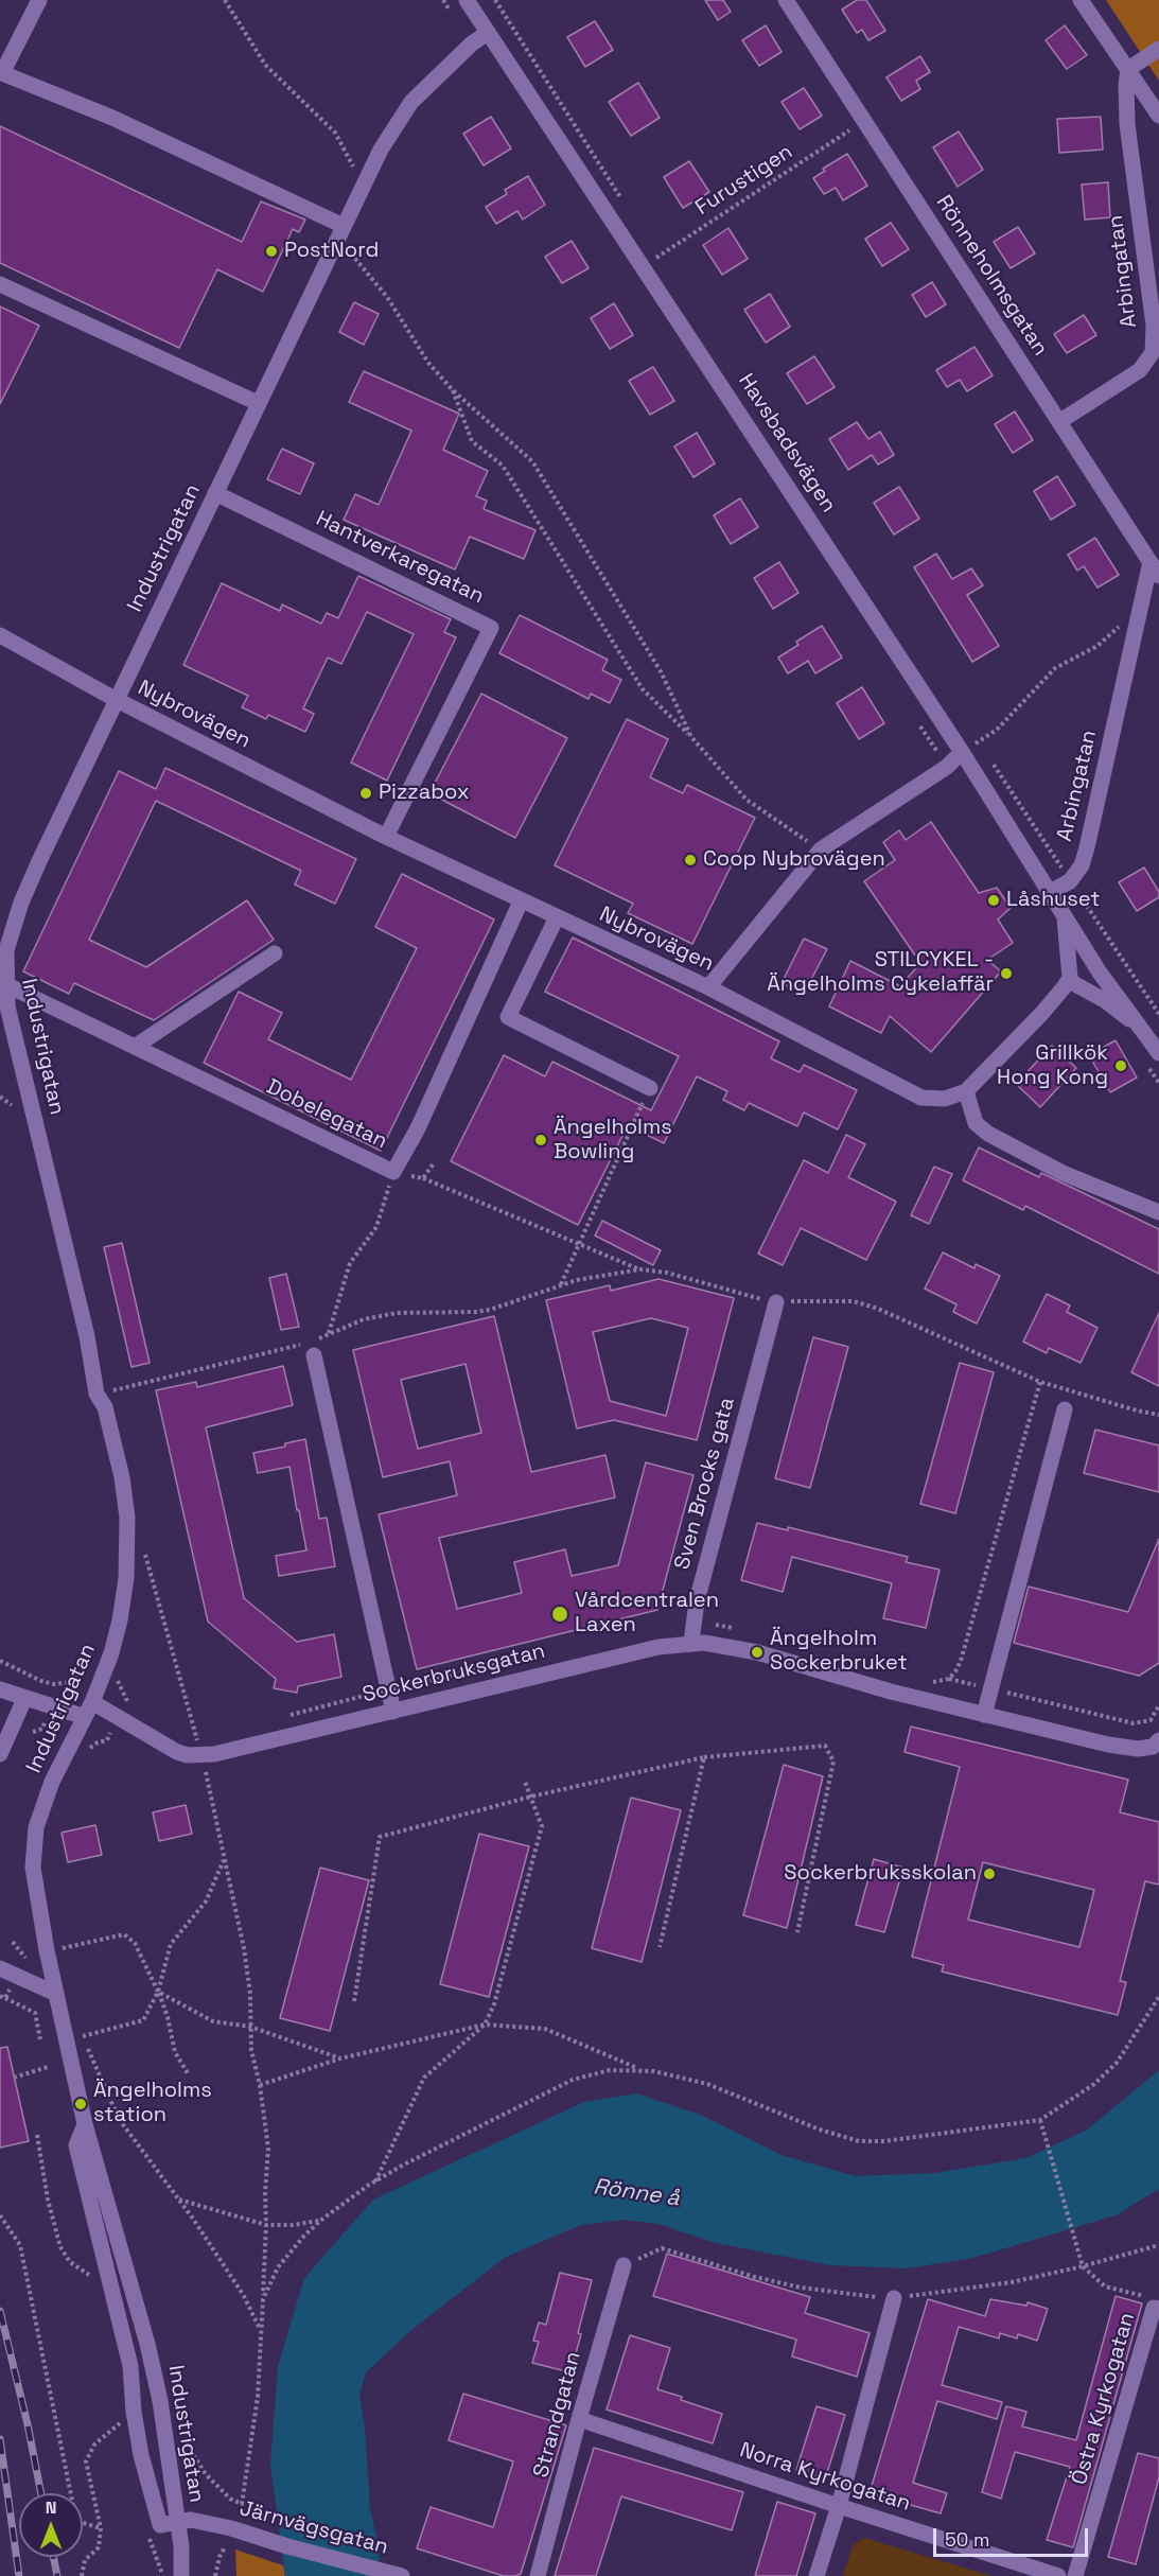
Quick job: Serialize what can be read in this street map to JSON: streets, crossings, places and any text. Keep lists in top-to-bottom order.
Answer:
{
  "streets": {
    "street": [
      "Arbingatan",
      "Rönneholmsgatan",
      "Havsbadsvägen",
      "Industrigatan",
      "Hantverkaregatan",
      "Nybrovägen",
      "Dobelegatan",
      "Sven Brocks gata",
      "Sockerbruksgatan",
      "Östra Kyrkogatan",
      "Strandgatan",
      "Norra Kyrkogatan",
      "Järnvägsgatan"
    ],
    "path": ["Furustigen"]
  },
  "crossings": [
    ["Furustigen", "Rönneholmsgatan"],
    ["Furustigen", "Havsbadsvägen"],
    ["Arbingatan", "Rönneholmsgatan"],
    ["Arbingatan", "Havsbadsvägen"],
    ["Havsbadsvägen", "Industrigatan"],
    ["Industrigatan", "Hantverkaregatan"],
    ["Industrigatan", "Nybrovägen"],
    ["Industrigatan", "Dobelegatan"],
    ["Industrigatan", "Sockerbruksgatan"],
    ["Industrigatan", "Järnvägsgatan"],
    ["Hantverkaregatan", "Nybrovägen"],
    ["Nybrovägen", "Dobelegatan"],
    ["Sven Brocks gata", "Sockerbruksgatan"],
    ["Strandgatan", "Norra Kyrkogatan"]
  ],
  "water": ["Rönne å"],
  "places": [
    "PostNord",
    "Pizzabox",
    "Coop Nybrovägen",
    "Låshuset",
    "STILCYKEL - Ängelholms Cykelaffär",
    "Grillkök Hong Kong",
    "Ängelholms Bowling",
    "Vårdcentralen Laxen",
    "Ängelholm Sockerbruket",
    "Sockerbruksskolan",
    "Ängelholms station"
  ],
  "scale_bar": "50 m",
  "north": "top"
}
